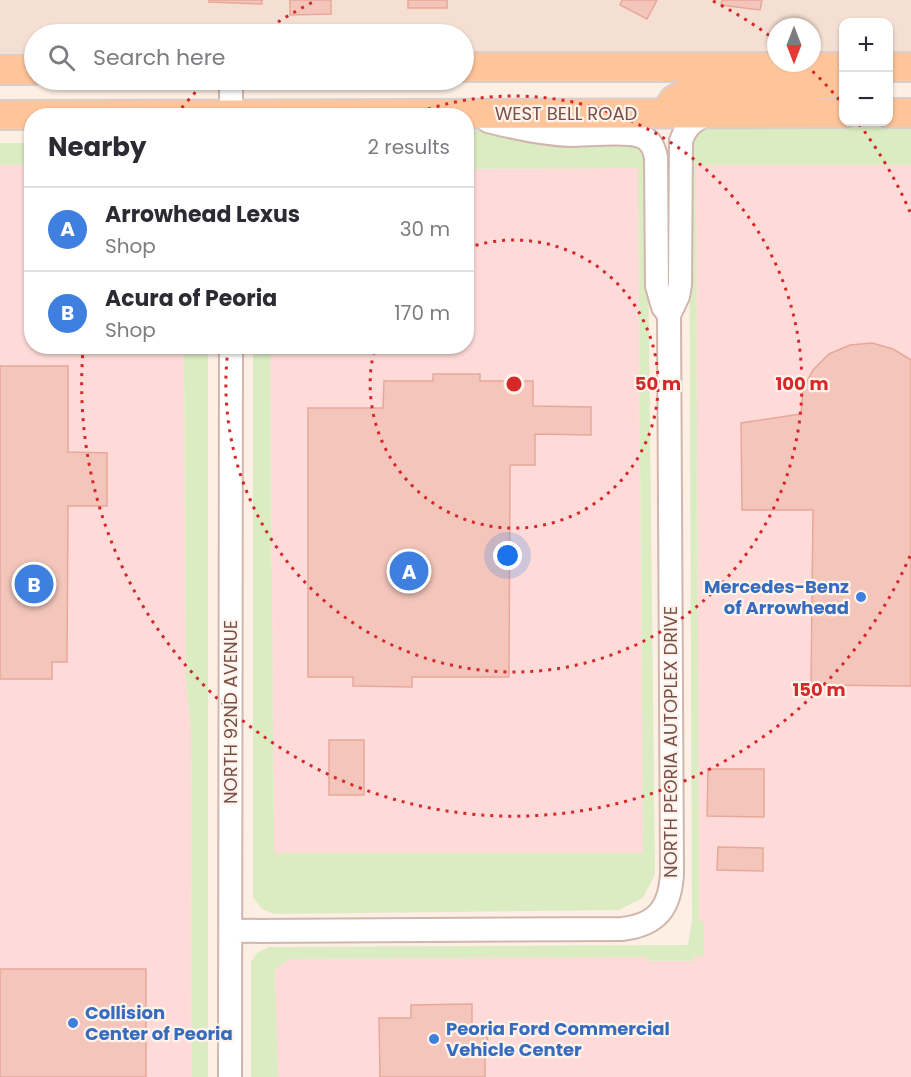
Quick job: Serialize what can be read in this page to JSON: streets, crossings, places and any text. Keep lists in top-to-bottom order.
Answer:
{
  "streets": {
    "main road": ["WEST BELL ROAD"],
    "street": ["NORTH 92ND AVENUE", "NORTH PEORIA AUTOPLEX DRIVE"]
  },
  "crossings": [
    ["WEST BELL ROAD", "NORTH PEORIA AUTOPLEX DRIVE"],
    ["NORTH 92ND AVENUE", "NORTH PEORIA AUTOPLEX DRIVE"]
  ],
  "places": ["Mercedes-Benz of Arrowhead", "Collision Center of Peoria", "Peoria Ford Commercial Vehicle Center"],
  "north": "bottom",
  "page": {
    "map_buttons": ["+", "−"],
    "search": "Search here",
    "heading": ["Nearby", "2 results"],
    "list": [
      {
        "mark": "A",
        "name": "Arrowhead Lexus",
        "note": "Shop",
        "value": "30 m"
      },
      {
        "mark": "B",
        "name": "Acura of Peoria",
        "note": "Shop",
        "value": "170 m"
      }
    ],
    "pins": ["A", "B"]
  },
  "rings": ["50 m", "100 m", "150 m"]
}
